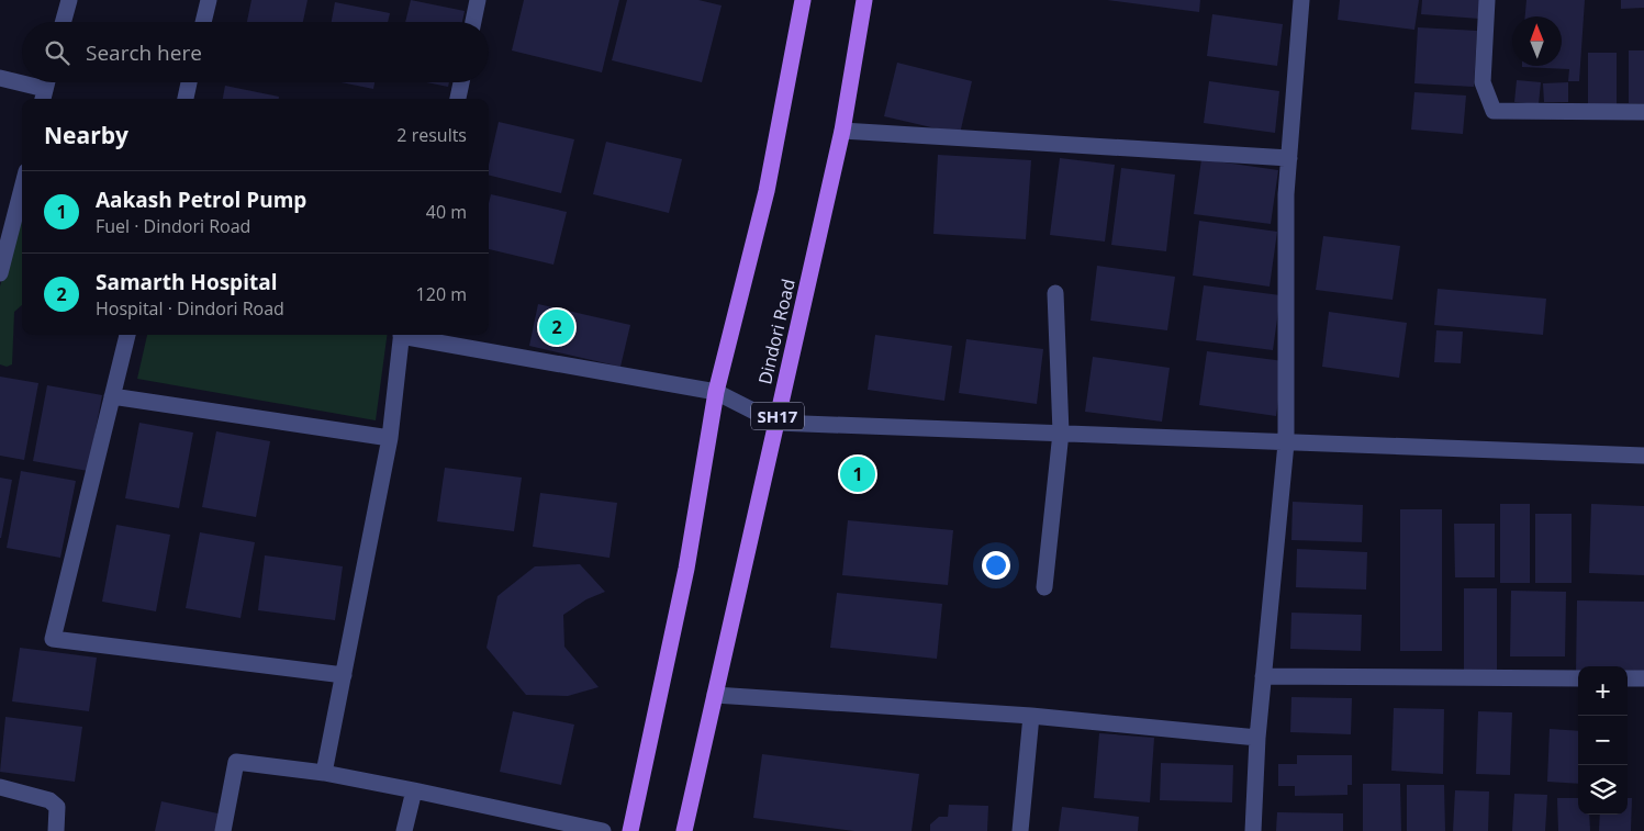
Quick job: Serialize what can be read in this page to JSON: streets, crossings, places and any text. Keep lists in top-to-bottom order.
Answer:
{
  "streets": {
    "main road": ["Dindori Road", "SH17"]
  },
  "north": "top",
  "page": {
    "search": "Search here",
    "heading": ["Nearby", "2 results"],
    "list": [
      {
        "mark": "1",
        "name": "Aakash Petrol Pump",
        "note": "Fuel · Dindori Road",
        "value": "40 m"
      },
      {
        "mark": "2",
        "name": "Samarth Hospital",
        "note": "Hospital · Dindori Road",
        "value": "120 m"
      }
    ],
    "pins": ["2", "1"],
    "map_buttons": ["+", "−"]
  }
}
